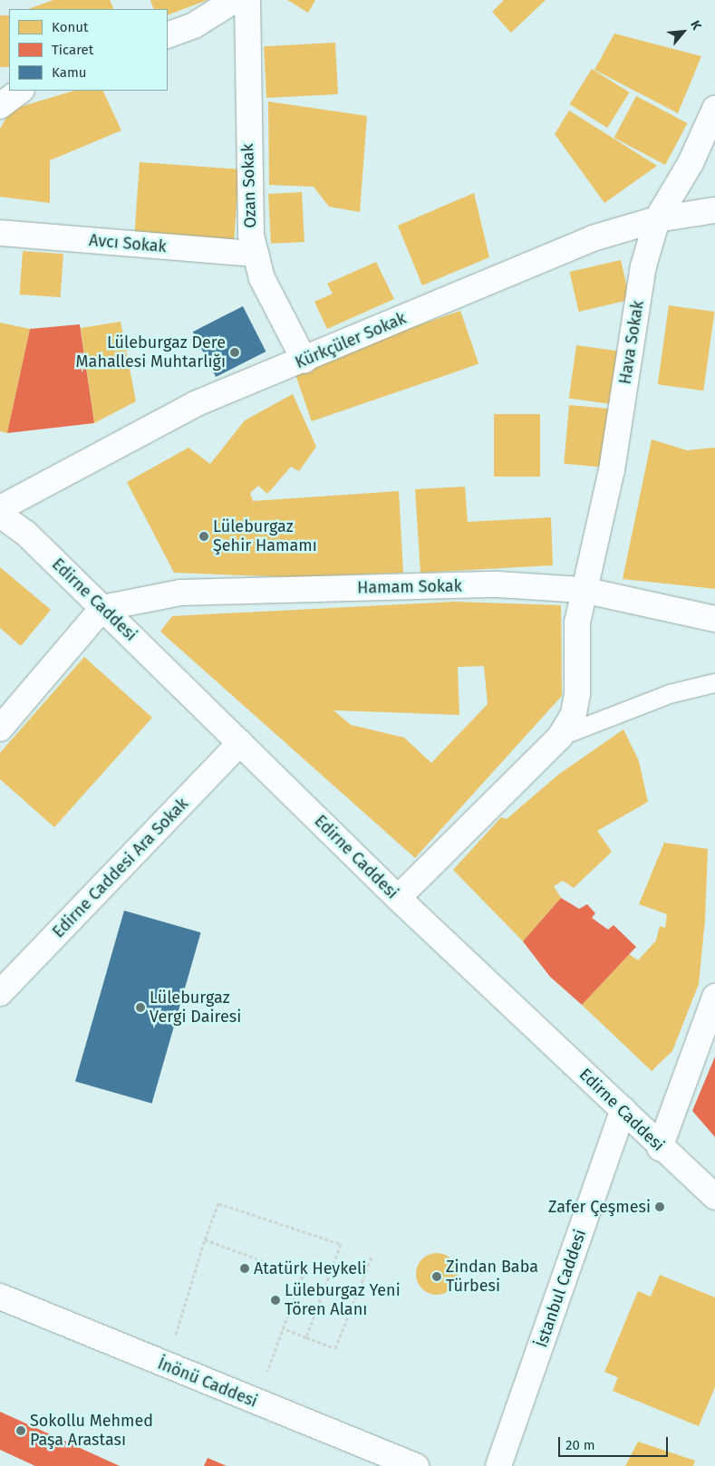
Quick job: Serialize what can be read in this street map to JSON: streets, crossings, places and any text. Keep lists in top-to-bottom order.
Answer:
{
  "streets": {
    "street": [
      "Ozan Sokak",
      "Avcı Sokak",
      "Kürkçüler Sokak",
      "Hava Sokak",
      "Hamam Sokak",
      "Edirne Caddesi",
      "Edirne Caddesi Ara Sokak",
      "İstanbul Caddesi",
      "İnönü Caddesi"
    ]
  },
  "crossings": [
    ["Ozan Sokak", "Avcı Sokak"],
    ["Ozan Sokak", "Kürkçüler Sokak"],
    ["Kürkçüler Sokak", "Hava Sokak"],
    ["Hava Sokak", "Hamam Sokak"],
    ["Hava Sokak", "Edirne Caddesi"],
    ["Hamam Sokak", "Edirne Caddesi"],
    ["Edirne Caddesi", "Edirne Caddesi Ara Sokak"],
    ["Edirne Caddesi", "İstanbul Caddesi"]
  ],
  "places": [
    "Lüleburgaz Dere Mahallesi Muhtarlığı",
    "Lüleburgaz Şehir Hamamı",
    "Lüleburgaz Vergi Dairesi",
    "Zafer Çeşmesi",
    "Atatürk Heykeli",
    "Zindan Baba Türbesi",
    "Lüleburgaz Yeni Tören Alanı",
    "Sokollu Mehmed Paşa Arastası"
  ],
  "legend": ["Konut", "Ticaret", "Kamu"],
  "scale_bar": "20 m",
  "north": "top right"
}
